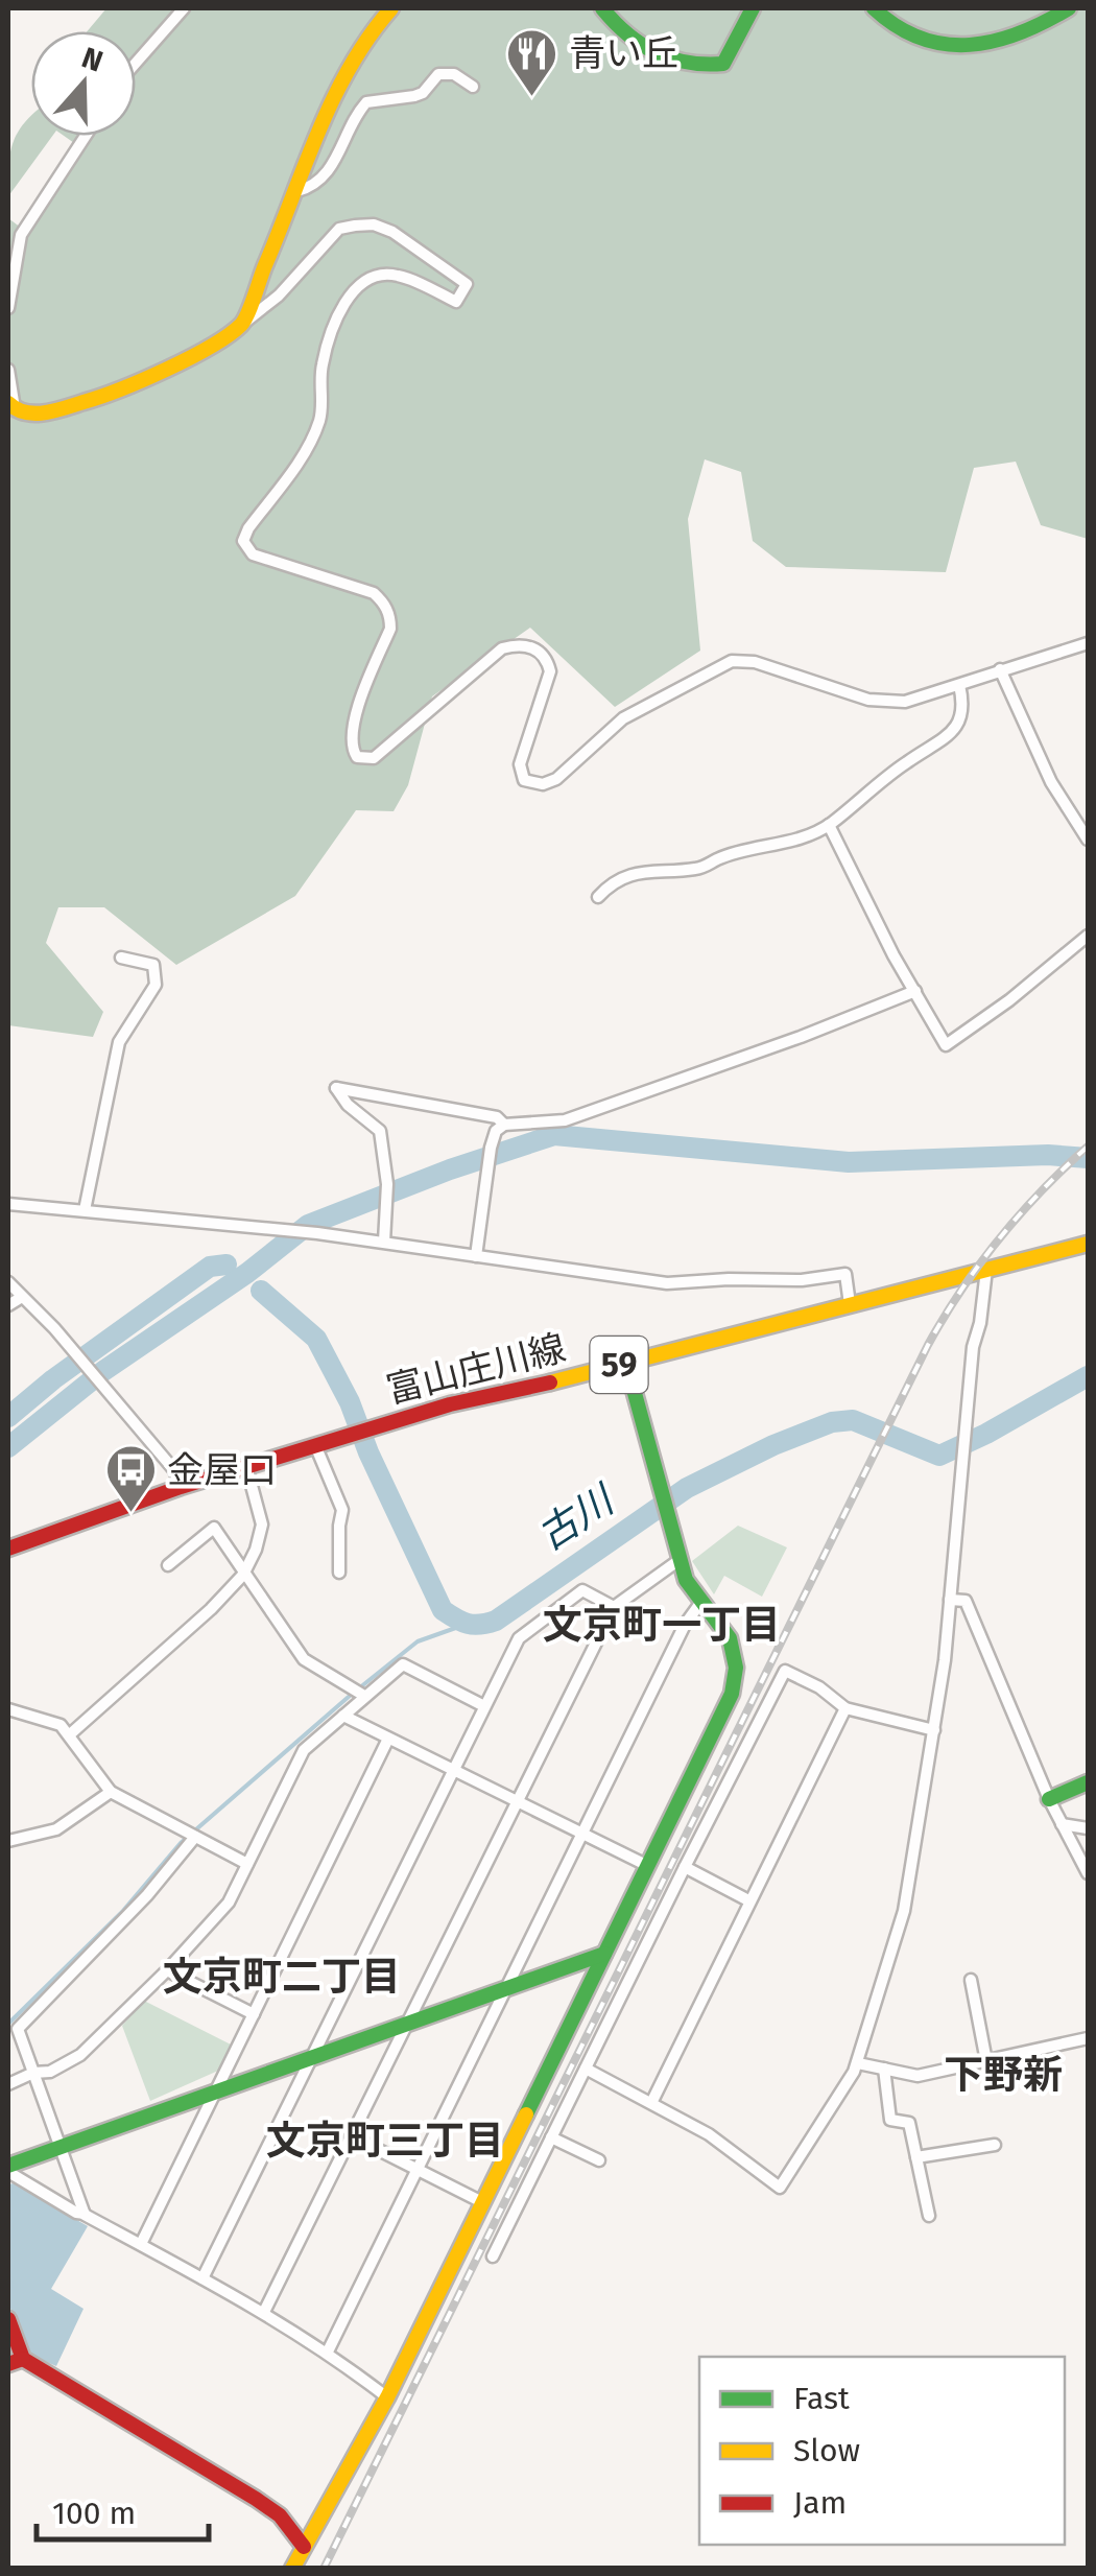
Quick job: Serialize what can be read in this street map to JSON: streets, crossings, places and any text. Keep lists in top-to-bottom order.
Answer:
{
  "streets": {
    "street": ["59", "富山庄川線"]
  },
  "districts": [
    "文京町一丁目",
    "文京町二丁目",
    "下野新",
    "文京町三丁目"
  ],
  "water": ["古川"],
  "places": {
    "restaurant": ["青い丘"],
    "bus stop": ["金屋口"]
  },
  "legend": ["Fast", "Slow", "Jam"],
  "scale_bar": "100 m",
  "north": "top"
}
